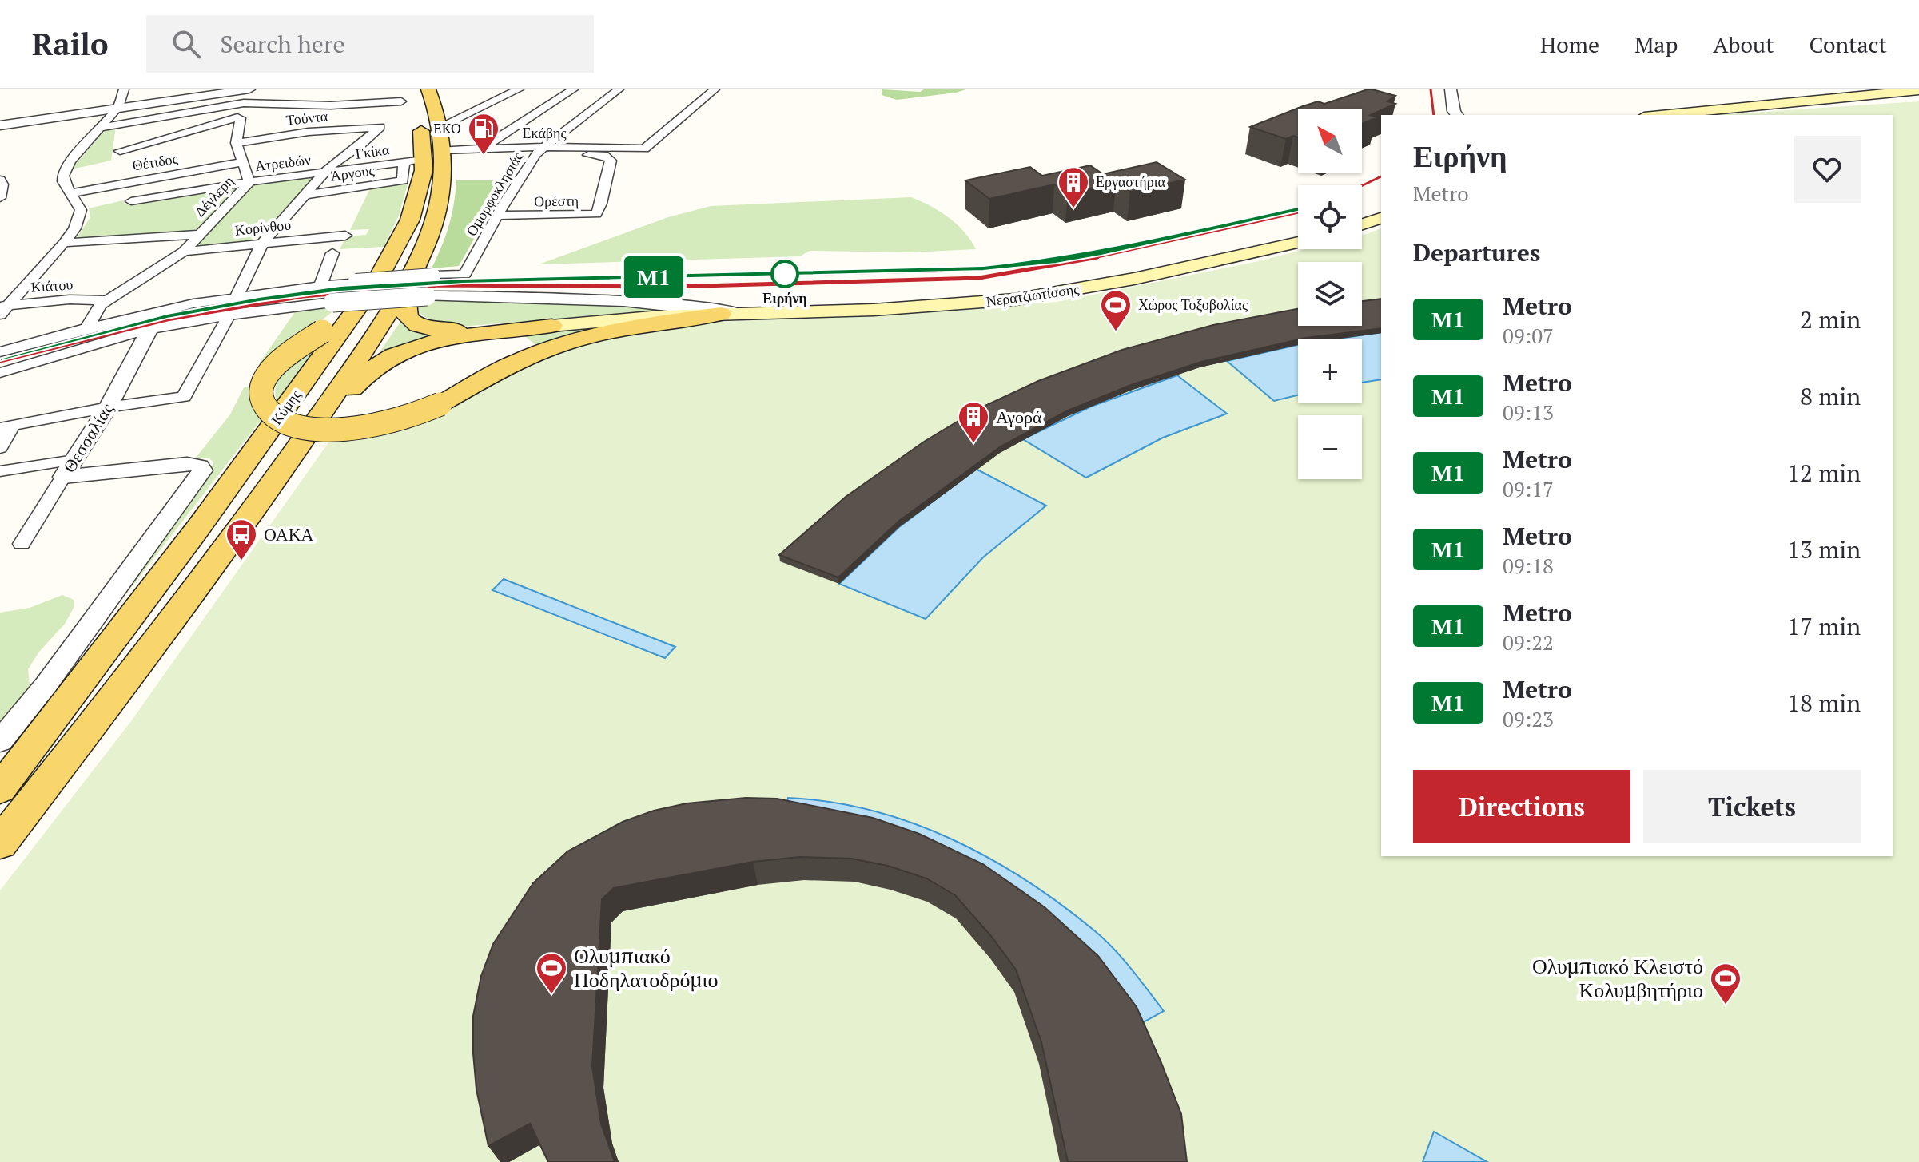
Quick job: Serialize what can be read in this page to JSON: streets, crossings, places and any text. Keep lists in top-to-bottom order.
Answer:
{
  "streets": {
    "main road": ["Νερατζιωτίσσης", "Κύμης"],
    "street": [
      "Τούντα",
      "Εκάβης",
      "Γκίκα",
      "Θέτιδος",
      "Ατρειδών",
      "Άργους",
      "Ομορφοκλησιάς",
      "Δέγλερη",
      "Ορέστη",
      "Κορίνθου",
      "Κιάτου",
      "Θεσσαλίας"
    ]
  },
  "crossings": [
    ["Τούντα", "Γκίκα"],
    ["Τούντα", "Ατρειδών"],
    ["Τούντα", "Δέγλερη"],
    ["Εκάβης", "Ομορφοκλησιάς"],
    ["Εκάβης", "Ορέστη"],
    ["Εκάβης", "Κύμης"],
    ["Γκίκα", "Ατρειδών"],
    ["Γκίκα", "Άργους"],
    ["Γκίκα", "Κύμης"],
    ["Θέτιδος", "Δέγλερη"],
    ["Ατρειδών", "Δέγλερη"],
    ["Άργους", "Κύμης"],
    ["Ομορφοκλησιάς", "Ορέστη"],
    ["Ομορφοκλησιάς", "Κύμης"],
    ["Δέγλερη", "Κορίνθου"],
    ["Δέγλερη", "Κιάτου"],
    ["Νερατζιωτίσσης", "Κύμης"],
    ["Νερατζιωτίσσης", "Θεσσαλίας"]
  ],
  "places": {
    "fuel station": ["EKO"],
    "building": ["Εργαστήρια", "Αγορά"],
    "other": ["Ειρήνη"],
    "sports": ["Χώρος Τοξοβολίας", "Ολυμπιακό Ποδηλατοδρόμιο", "Ολυμπιακό Κλειστό Κολυμβητήριο"],
    "bus stop": ["ΟΑΚΑ"]
  },
  "lines": ["metro line Μ1"],
  "north": "top left",
  "page": {
    "header": "Railo",
    "search": "Search here",
    "nav": [
      "Home",
      "Map",
      "About",
      "Contact"
    ],
    "on_map": "Μ1",
    "map_buttons": ["+", "−"],
    "heading": [
      ["Ειρήνη", "Metro"],
      "Departures"
    ],
    "list": [
      {
        "mark": "Μ1",
        "name": "Metro",
        "note": "09:07",
        "value": "2 min"
      },
      {
        "mark": "Μ1",
        "name": "Metro",
        "note": "09:13",
        "value": "8 min"
      },
      {
        "mark": "Μ1",
        "name": "Metro",
        "note": "09:17",
        "value": "12 min"
      },
      {
        "mark": "Μ1",
        "name": "Metro",
        "note": "09:18",
        "value": "13 min"
      },
      {
        "mark": "Μ1",
        "name": "Metro",
        "note": "09:22",
        "value": "17 min"
      },
      {
        "mark": "Μ1",
        "name": "Metro",
        "note": "09:23",
        "value": "18 min"
      }
    ],
    "buttons": ["Directions", "Tickets"]
  }
}
